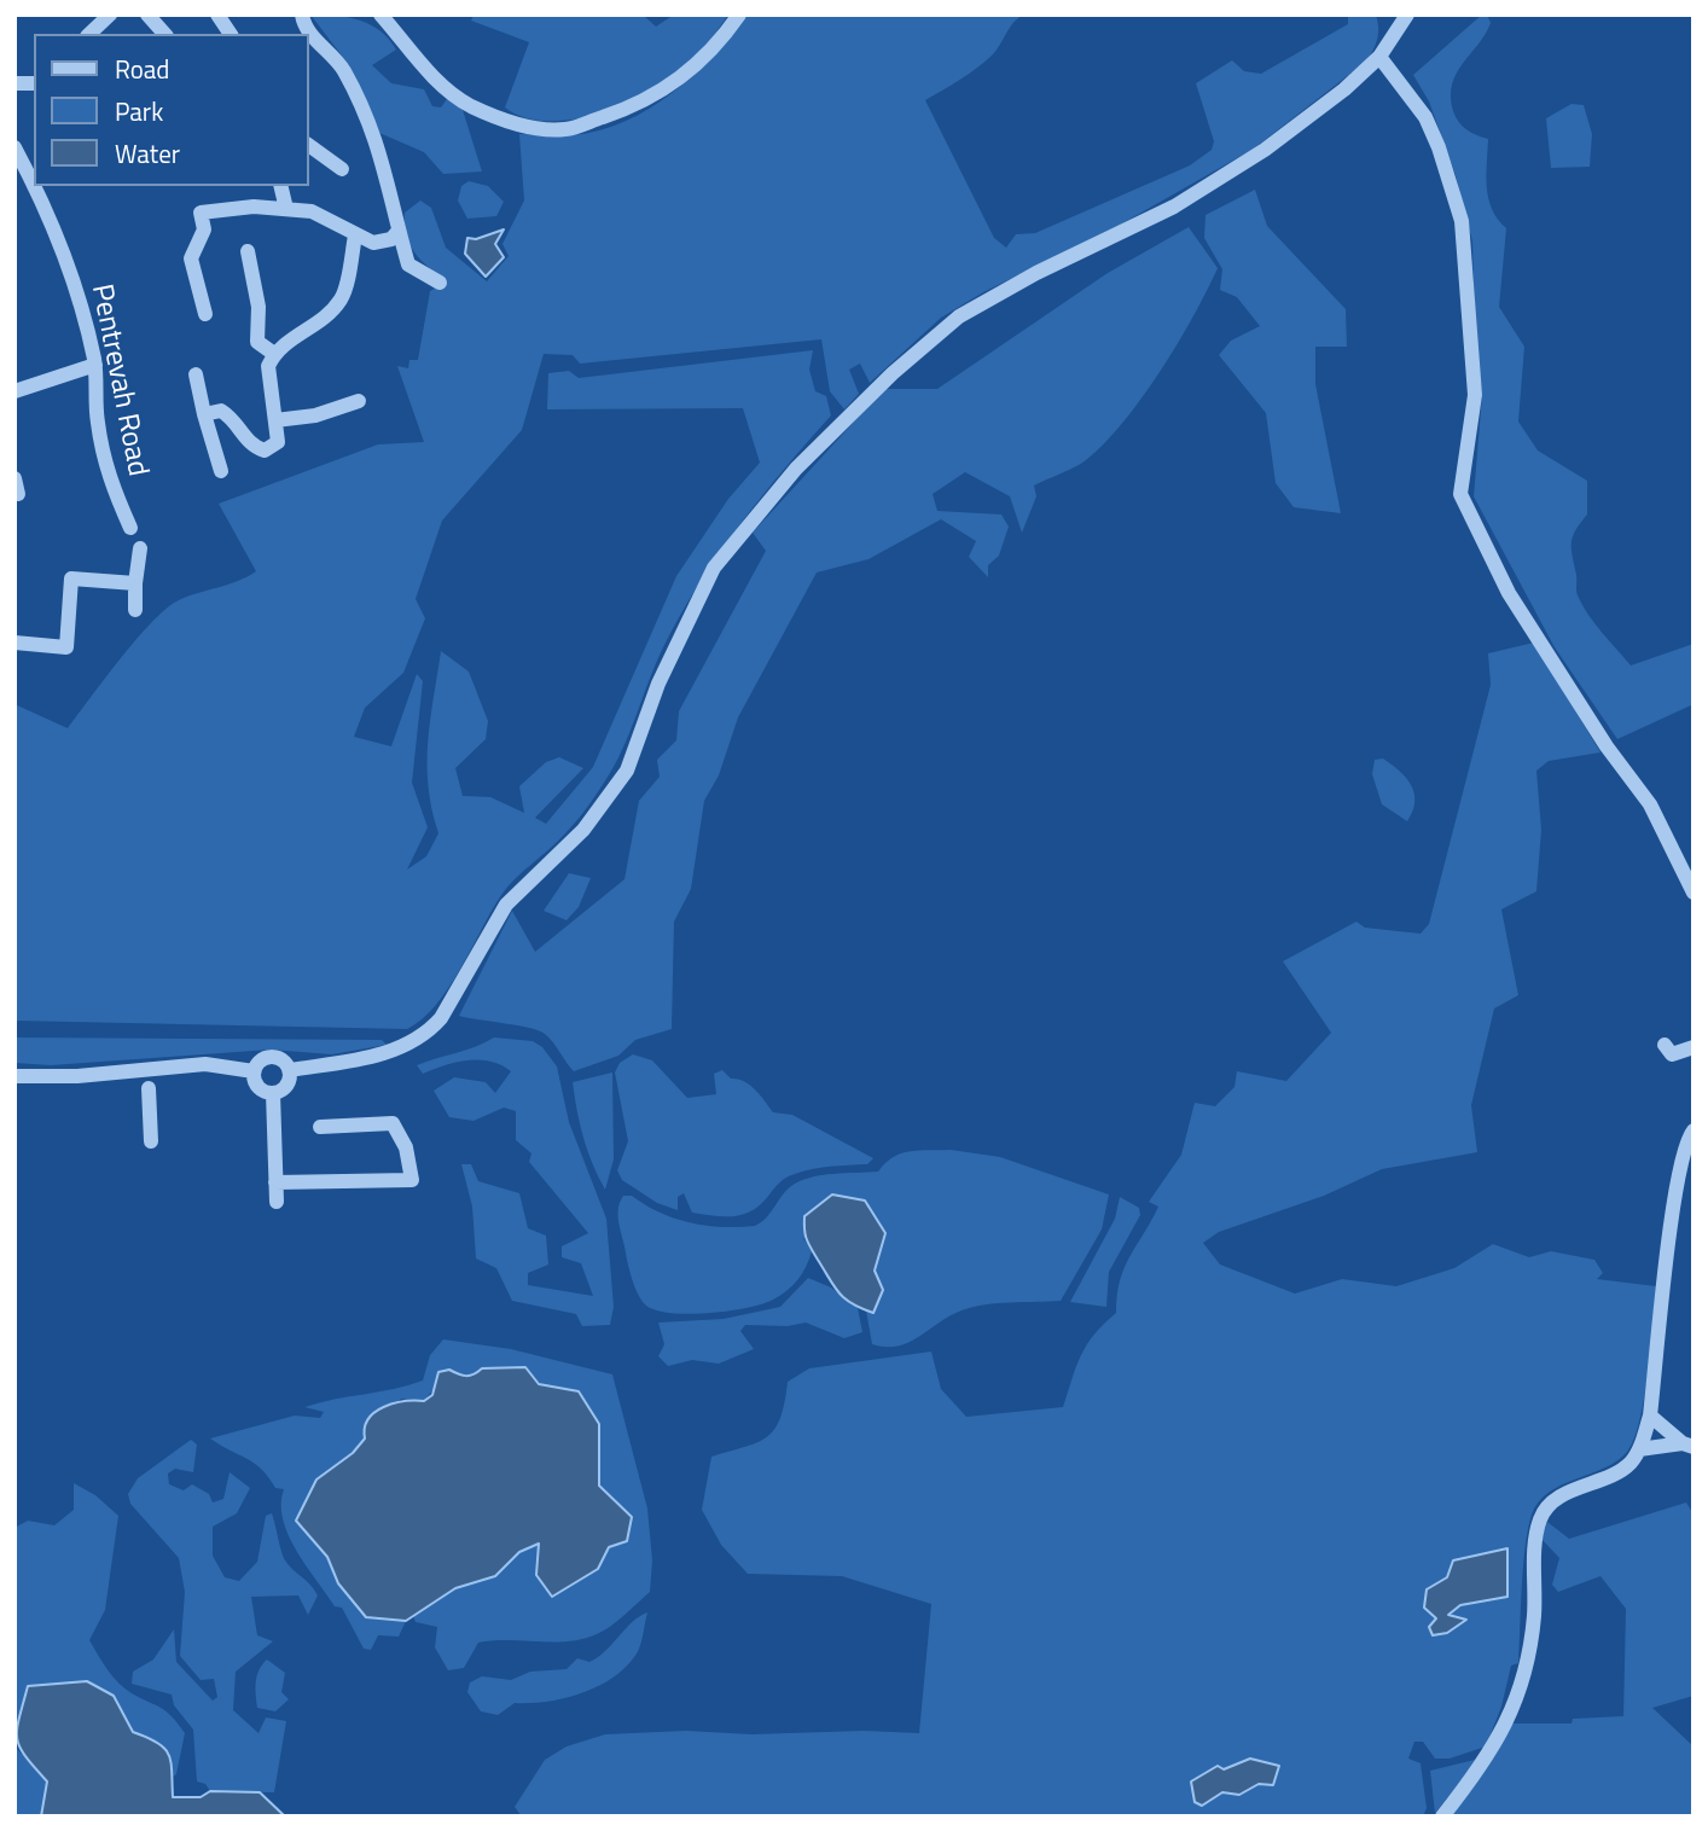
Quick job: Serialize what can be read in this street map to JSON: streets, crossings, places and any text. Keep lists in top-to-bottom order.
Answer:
{
  "streets": {
    "street": ["Pentrevah Road"]
  },
  "legend": ["Road", "Park", "Water"]
}
